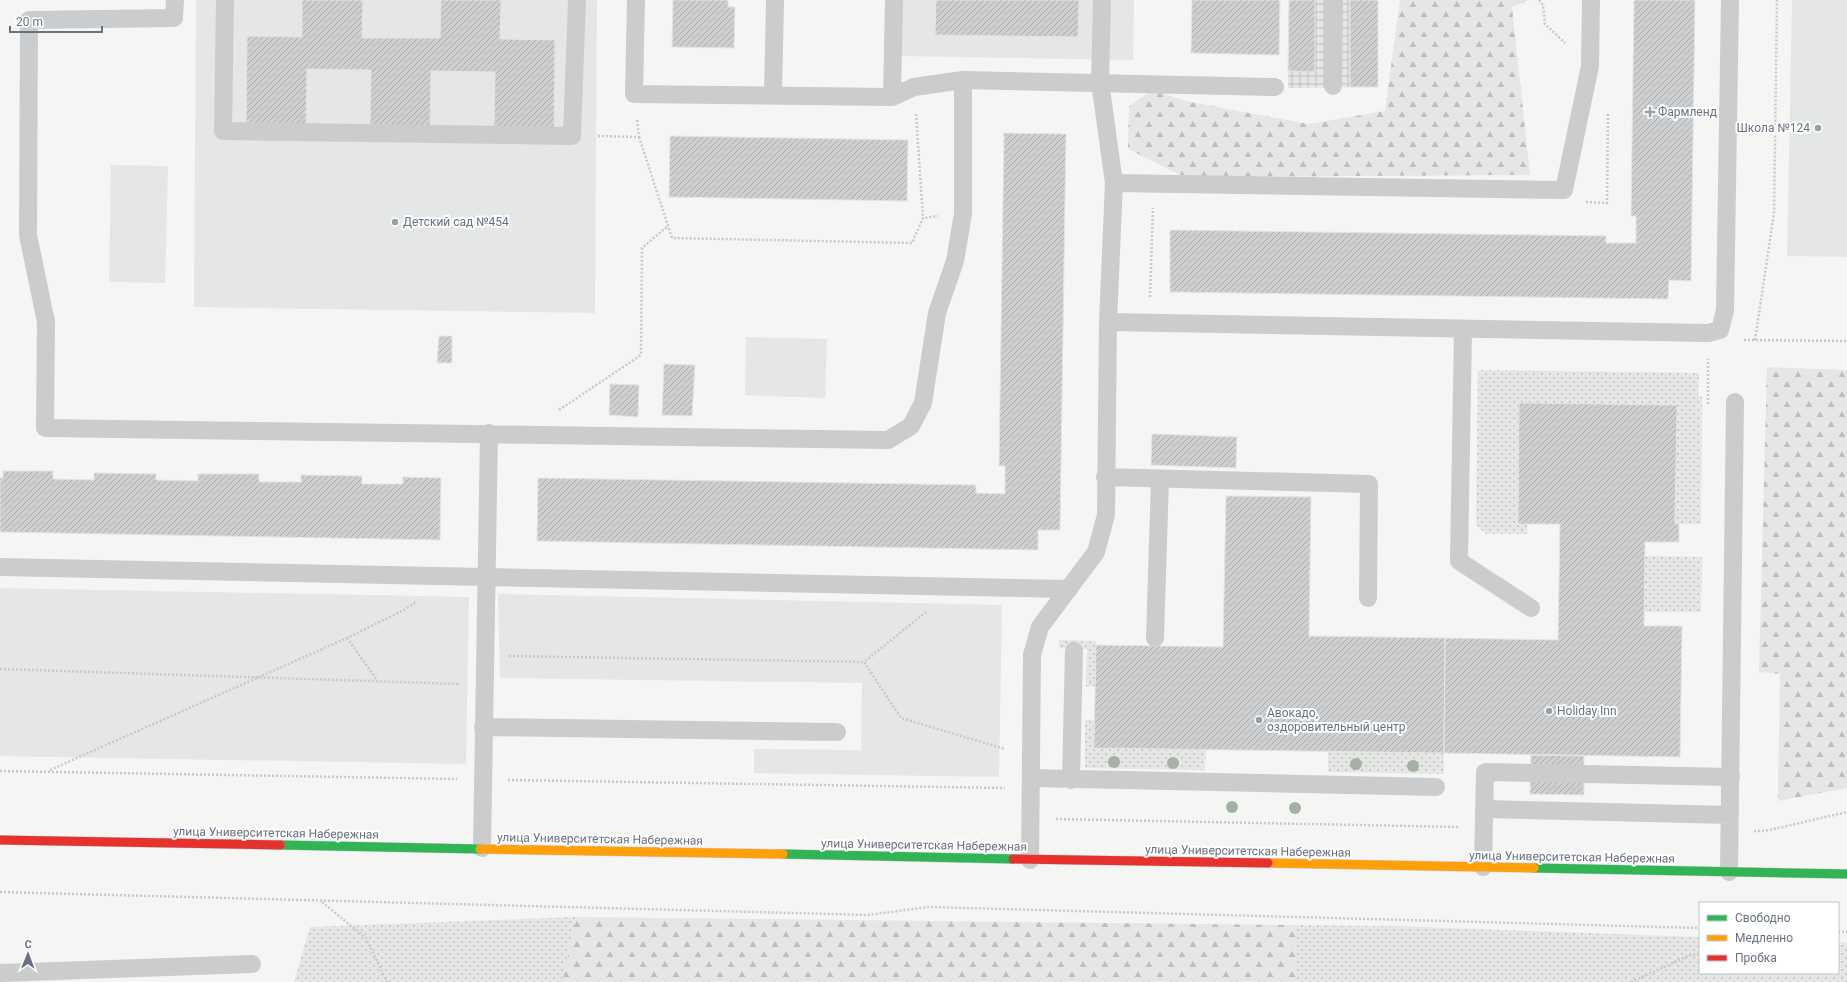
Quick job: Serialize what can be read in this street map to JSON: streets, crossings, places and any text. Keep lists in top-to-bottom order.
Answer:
{
  "streets": {
    "main road": ["улица Университетская Набережная"]
  },
  "places": {
    "health": ["Фармленд"],
    "other": [
      "Школа №124",
      "Детский сад №454",
      "Holiday Inn",
      "Авокадо, оздоровительный центр"
    ]
  },
  "legend": ["Свободно", "Медленно", "Пробка"],
  "scale_bar": "20 m",
  "north": "top"
}
